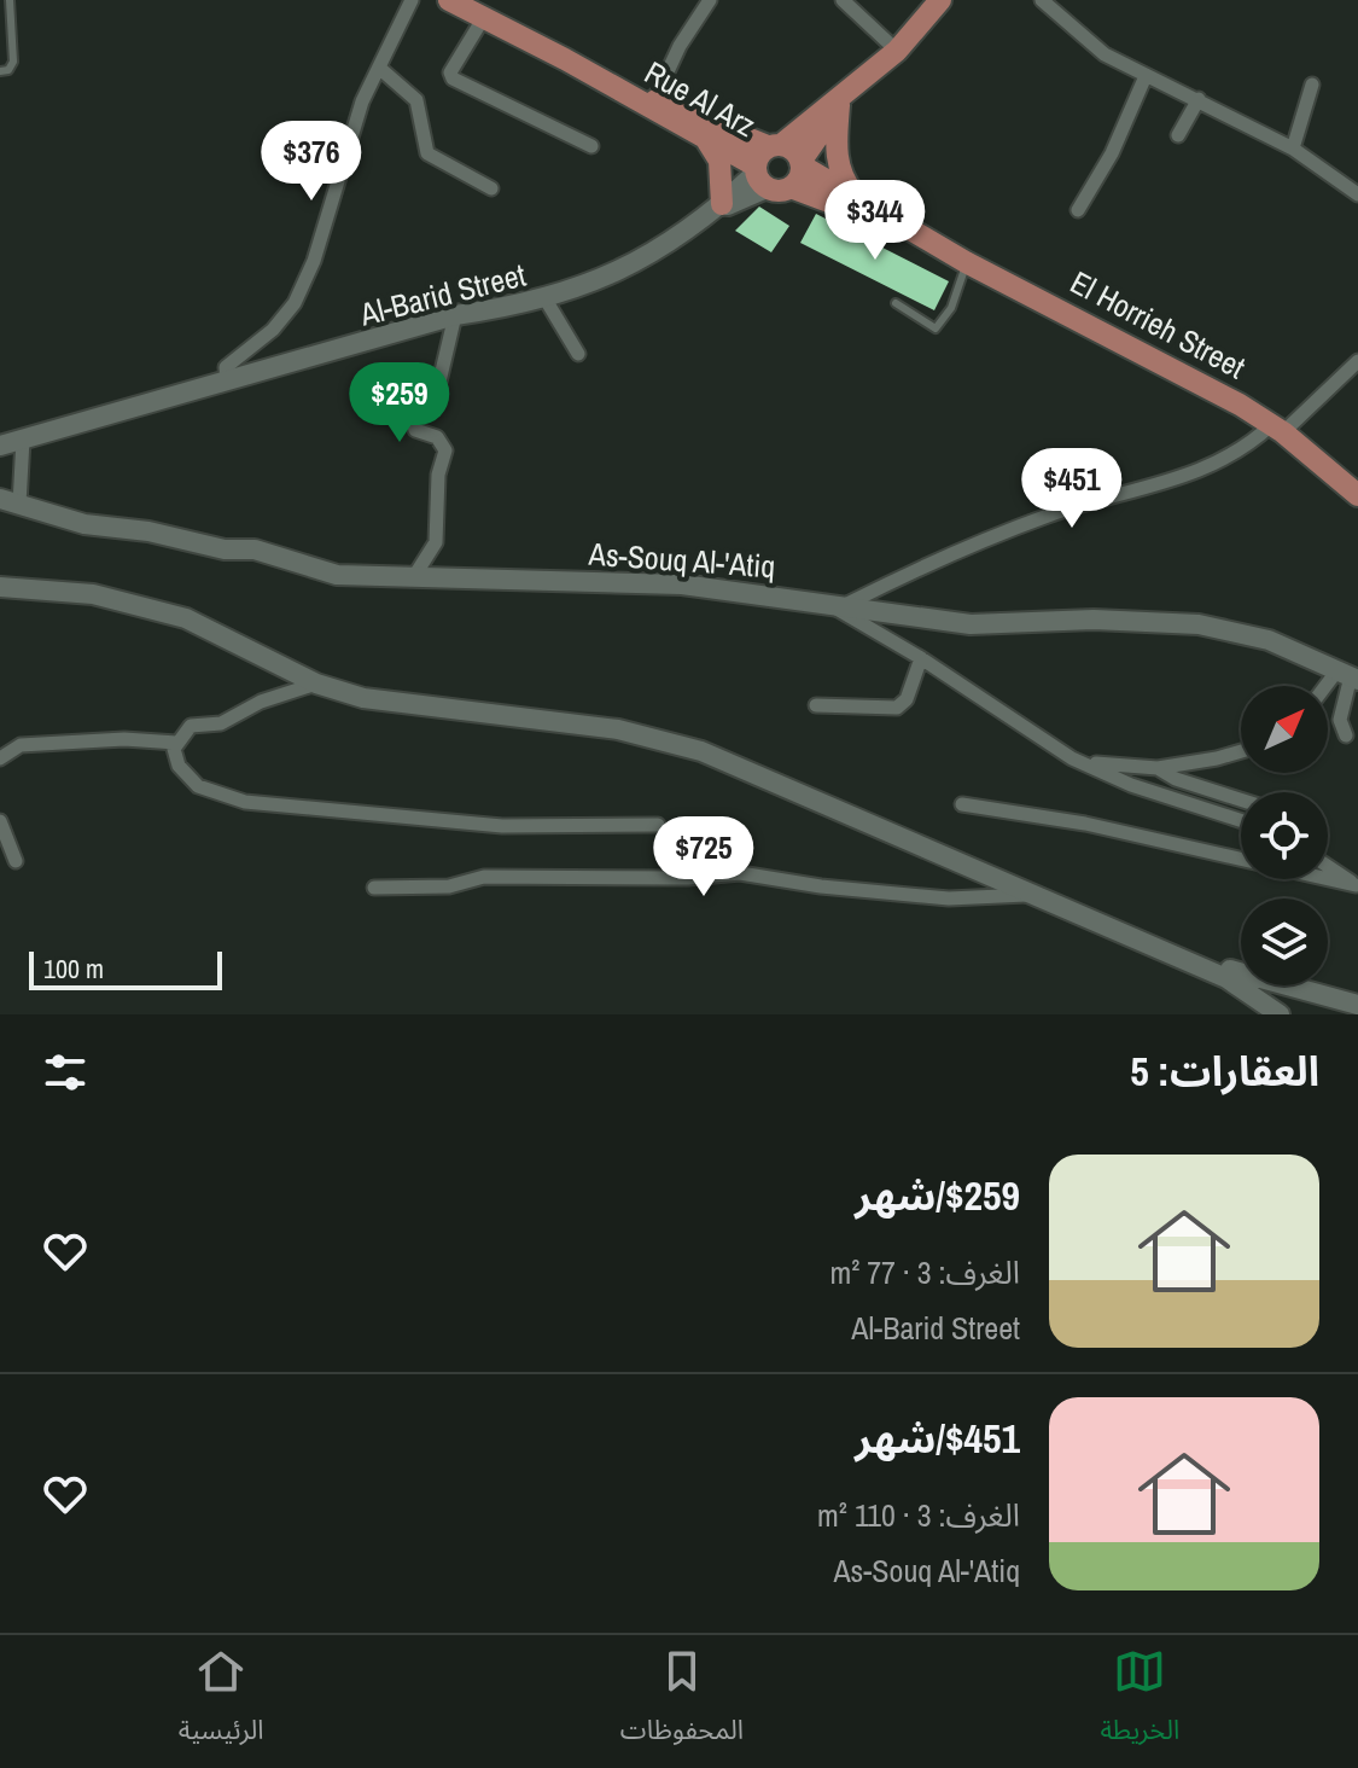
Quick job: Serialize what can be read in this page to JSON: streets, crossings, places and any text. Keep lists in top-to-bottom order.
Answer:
{
  "streets": {
    "main road": [
      "Rue Al Arz",
      "Al-Barid Street",
      "El Horrieh Street",
      "As-Souq Al-'Atiq"
    ]
  },
  "crossings": [
    ["Rue Al Arz", "Al-Barid Street"]
  ],
  "scale_bar": "100 m",
  "north": "top right",
  "page": {
    "price": [
      "$376",
      "$344",
      "$259",
      "$451",
      "$725"
    ],
    "scale": "100 m",
    "heading": "العقارات: 5",
    "list": [
      {
        "name": "$259/شهر",
        "note": "الغرف: 3 · 77 m² · Al-Barid Street"
      },
      {
        "name": "$451/شهر",
        "note": "الغرف: 3 · 110 m² · As-Souq Al-'Atiq"
      }
    ],
    "tabs": ["الخريطة", "المحفوظات", "الرئيسية"]
  }
}
